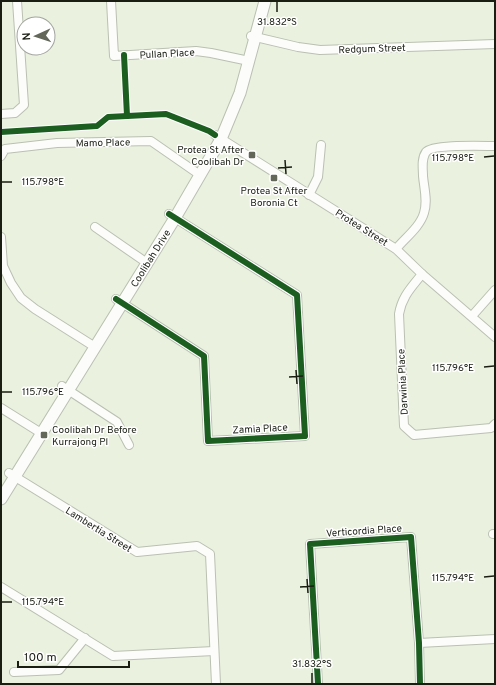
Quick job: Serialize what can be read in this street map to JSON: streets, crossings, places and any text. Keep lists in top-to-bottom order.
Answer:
{
  "streets": {
    "main road": ["Coolibah Drive"],
    "street": [
      "Redgum Street",
      "Pullan Place",
      "Mamo Place",
      "Protea Street",
      "Darwinia Place",
      "Zamia Place",
      "Lambertia Street",
      "Verticordia Place"
    ]
  },
  "crossings": [
    ["Redgum Street", "Coolibah Drive"],
    ["Pullan Place", "Coolibah Drive"],
    ["Mamo Place", "Coolibah Drive"],
    ["Protea Street", "Coolibah Drive"],
    ["Protea Street", "Darwinia Place"],
    ["Coolibah Drive", "Zamia Place"],
    ["Coolibah Drive", "Lambertia Street"]
  ],
  "places": {
    "transit": ["Protea St After Coolibah Dr", "Protea St After Boronia Ct", "Coolibah Dr Before Kurrajong Pl"]
  },
  "scale_bar": "100 m",
  "north": "left",
  "coordinates": [
    "31.832°S",
    "115.798°E",
    "115.796°E",
    "115.794°E"
  ]
}
